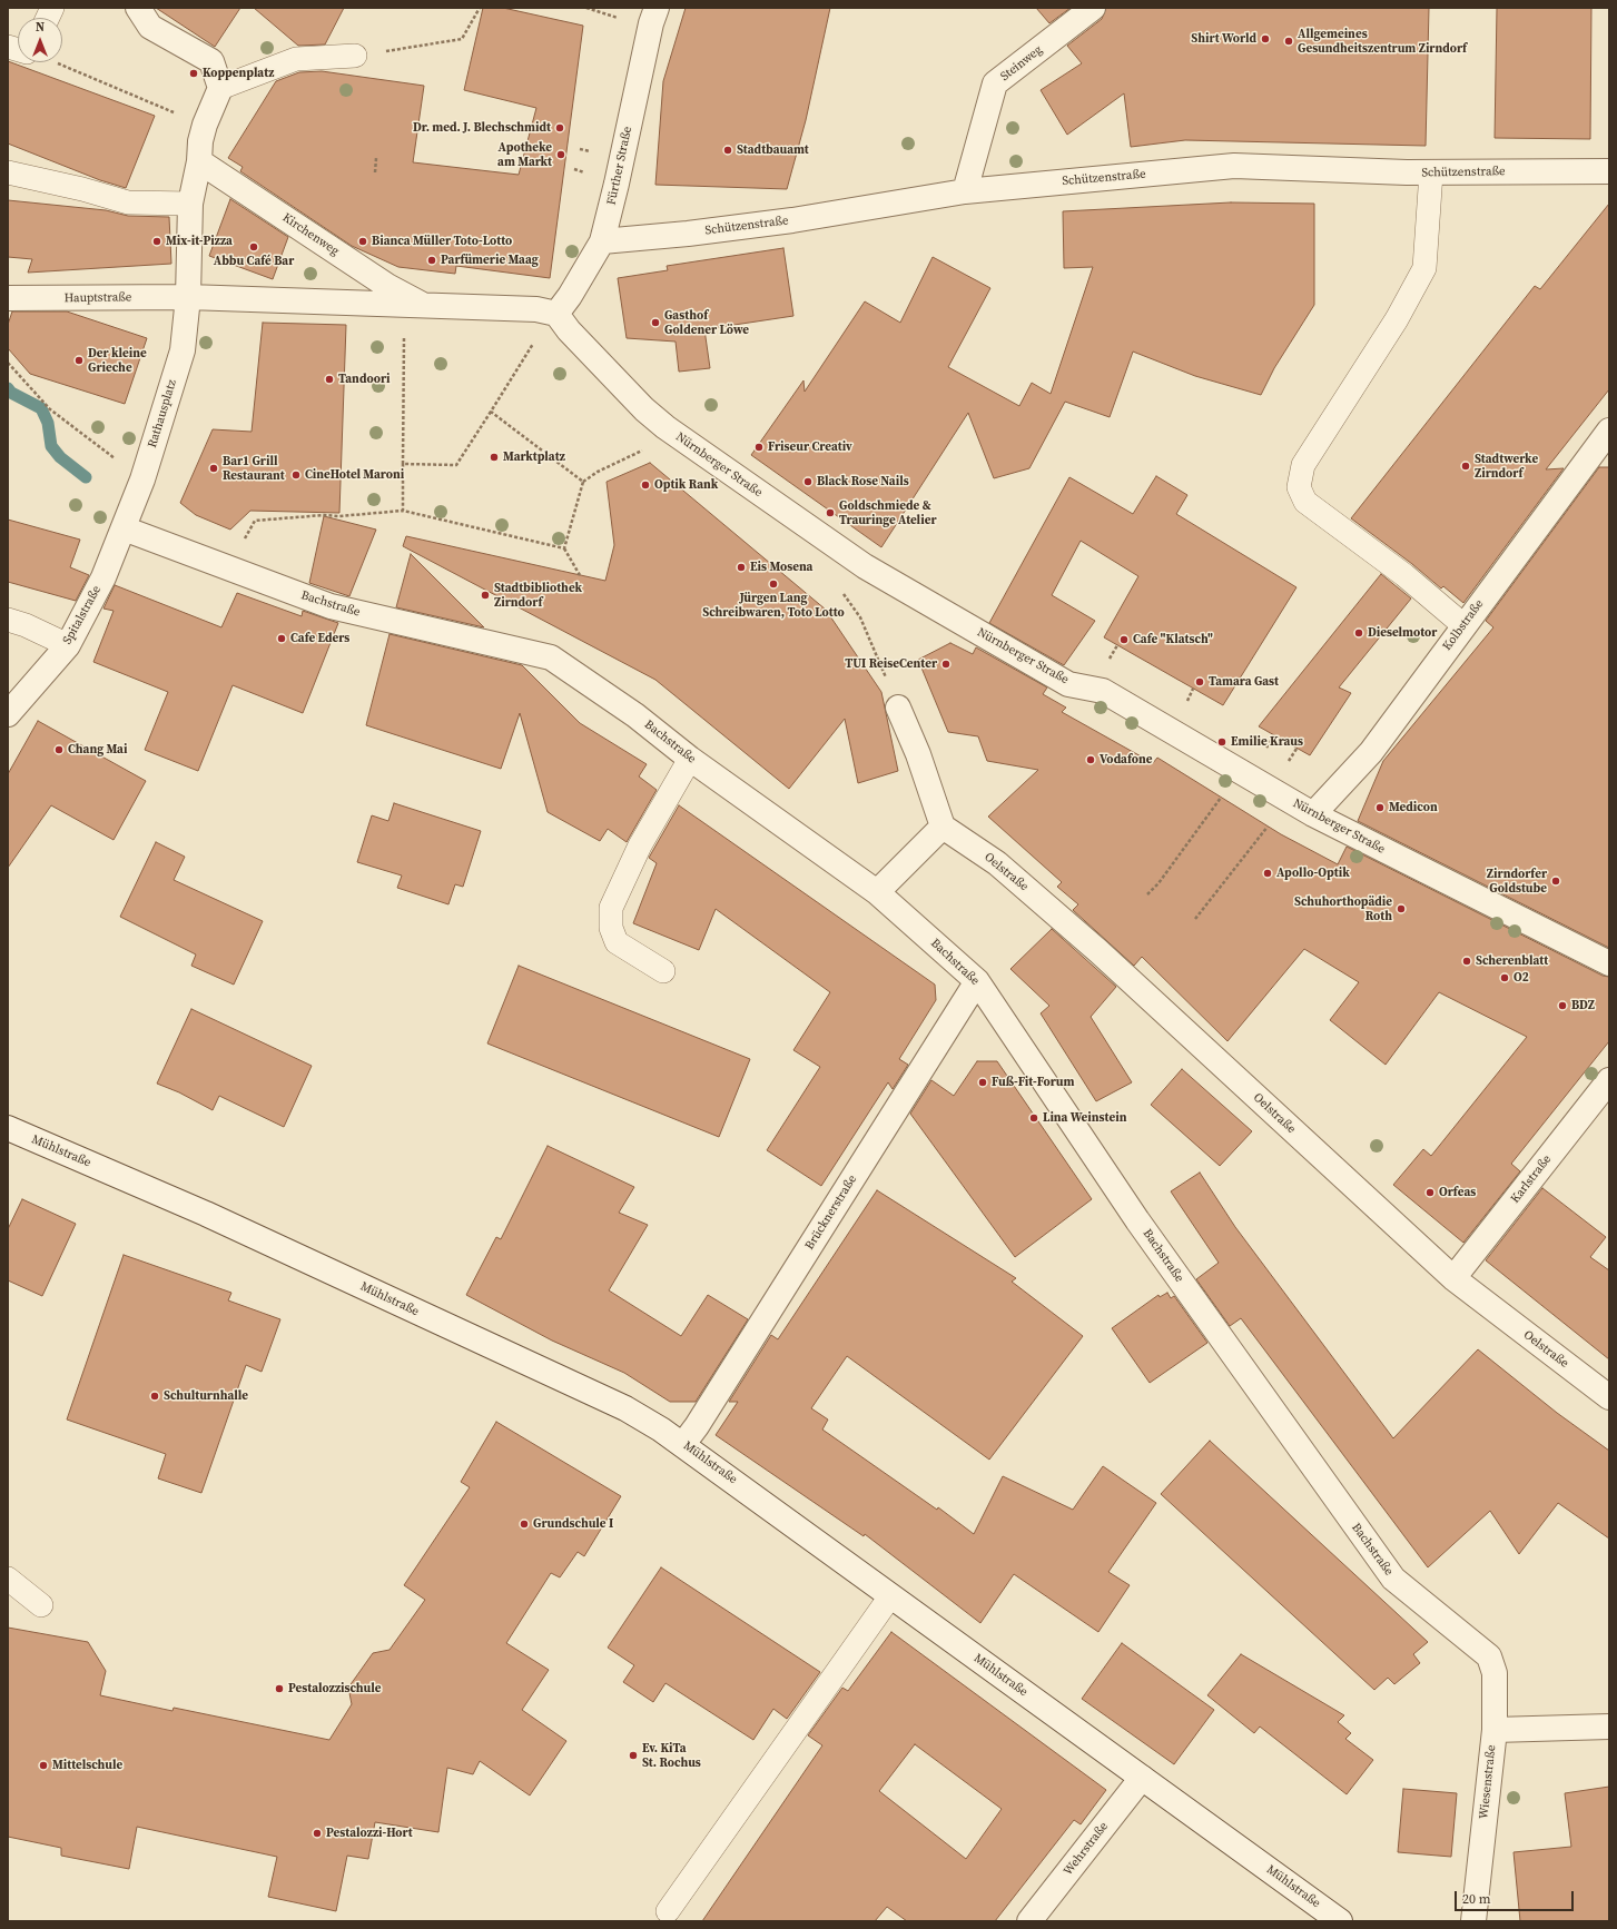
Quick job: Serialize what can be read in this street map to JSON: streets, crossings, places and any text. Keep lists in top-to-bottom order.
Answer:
{
  "streets": {
    "street": [
      "Steinweg",
      "Fürther Straße",
      "Schützenstraße",
      "Kirchenweg",
      "Hauptstraße",
      "Rathausplatz",
      "Nürnberger Straße",
      "Bachstraße",
      "Spitalstraße",
      "Kolbstraße",
      "Oelstraße",
      "Mühlstraße",
      "Karlstraße",
      "Brücknerstraße",
      "Wiesenstraße",
      "Wehrstraße"
    ]
  },
  "crossings": [
    ["Steinweg", "Schützenstraße"],
    ["Fürther Straße", "Schützenstraße"],
    ["Fürther Straße", "Nürnberger Straße"],
    ["Hauptstraße", "Rathausplatz"],
    ["Rathausplatz", "Bachstraße"],
    ["Rathausplatz", "Spitalstraße"],
    ["Nürnberger Straße", "Kolbstraße"],
    ["Bachstraße", "Spitalstraße"],
    ["Bachstraße", "Brücknerstraße"],
    ["Bachstraße", "Wiesenstraße"],
    ["Oelstraße", "Karlstraße"],
    ["Mühlstraße", "Brücknerstraße"],
    ["Mühlstraße", "Wehrstraße"]
  ],
  "places": [
    "Shirt World",
    "Allgemeines Gesundheitszentrum Zirndorf",
    "Koppenplatz",
    "Dr. med. J. Blechschmidt",
    "Stadtbauamt",
    "Apotheke am Markt",
    "Mix-it-Pizza",
    "Bianca Müller Toto-Lotto",
    "Abbu Café Bar",
    "Parfümerie Maag",
    "Gasthof Goldener Löwe",
    "Der kleine Grieche",
    "Tandoori",
    "Friseur Creativ",
    "Marktplatz",
    "Stadtwerke Zirndorf",
    "Bar1 Grill Restaurant",
    "CineHotel Maroni",
    "Black Rose Nails",
    "Optik Rank",
    "Goldschmiede & Trauringe Atelier",
    "Eis Mosena",
    "Jürgen Lang Schreibwaren, Toto Lotto",
    "Stadtbibliothek Zirndorf",
    "Dieselmotor",
    "Cafe Eders",
    "Cafe \"Klatsch\"",
    "TUI ReiseCenter",
    "Tamara Gast",
    "Emilie Kraus",
    "Chang Mai",
    "Vodafone",
    "Medicon",
    "Apollo-Optik",
    "Zirndorfer Goldstube",
    "Schuhorthopädie Roth",
    "Scherenblatt",
    "O2",
    "BDZ",
    "Fuß-Fit-Forum",
    "Lina Weinstein",
    "Orfeas",
    "Schulturnhalle",
    "Grundschule I",
    "Pestalozzischule",
    "Ev. KiTa St. Rochus",
    "Mittelschule",
    "Pestalozzi-Hort"
  ],
  "scale_bar": "20 m",
  "north": "top"
}
